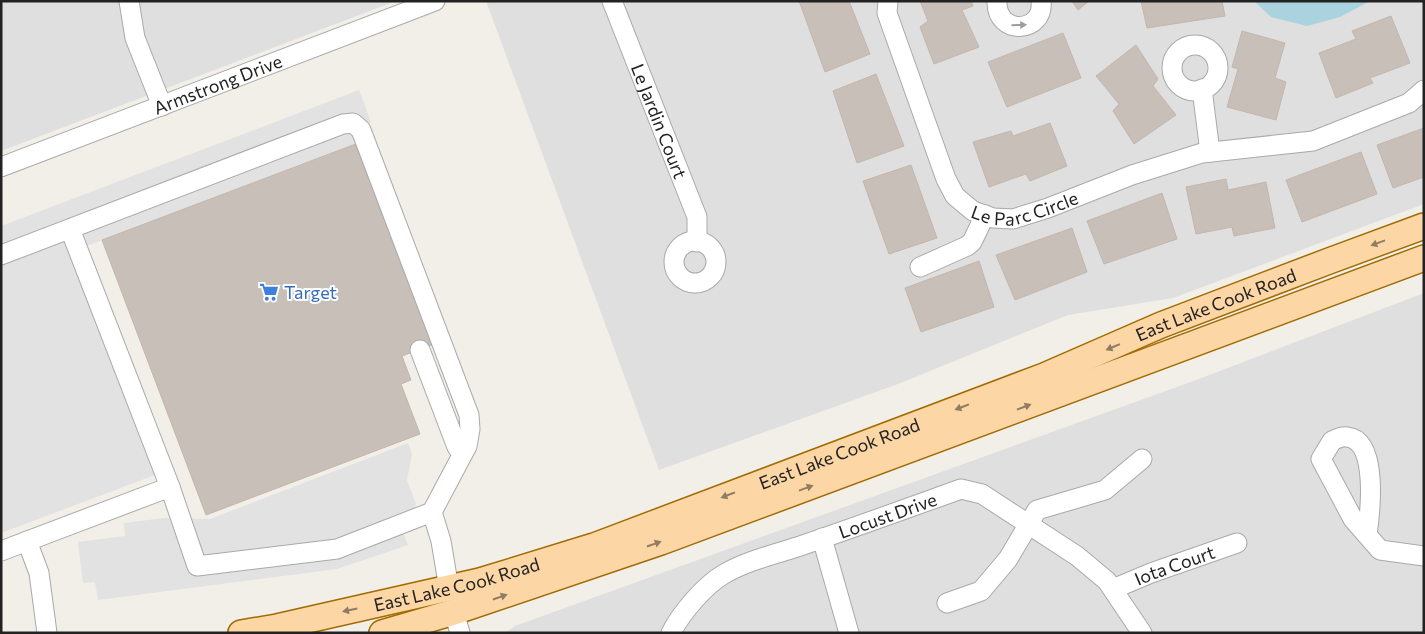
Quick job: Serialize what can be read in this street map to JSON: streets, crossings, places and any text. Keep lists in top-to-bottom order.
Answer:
{
  "streets": {
    "main road": ["East Lake Cook Road"],
    "street": [
      "Armstrong Drive",
      "Le Jardin Court",
      "Le Parc Circle",
      "Locust Drive",
      "Iota Court"
    ]
  },
  "crossings": [
    ["Locust Drive", "Iota Court"]
  ],
  "places": {
    "supermarket": ["Target"]
  }
}
